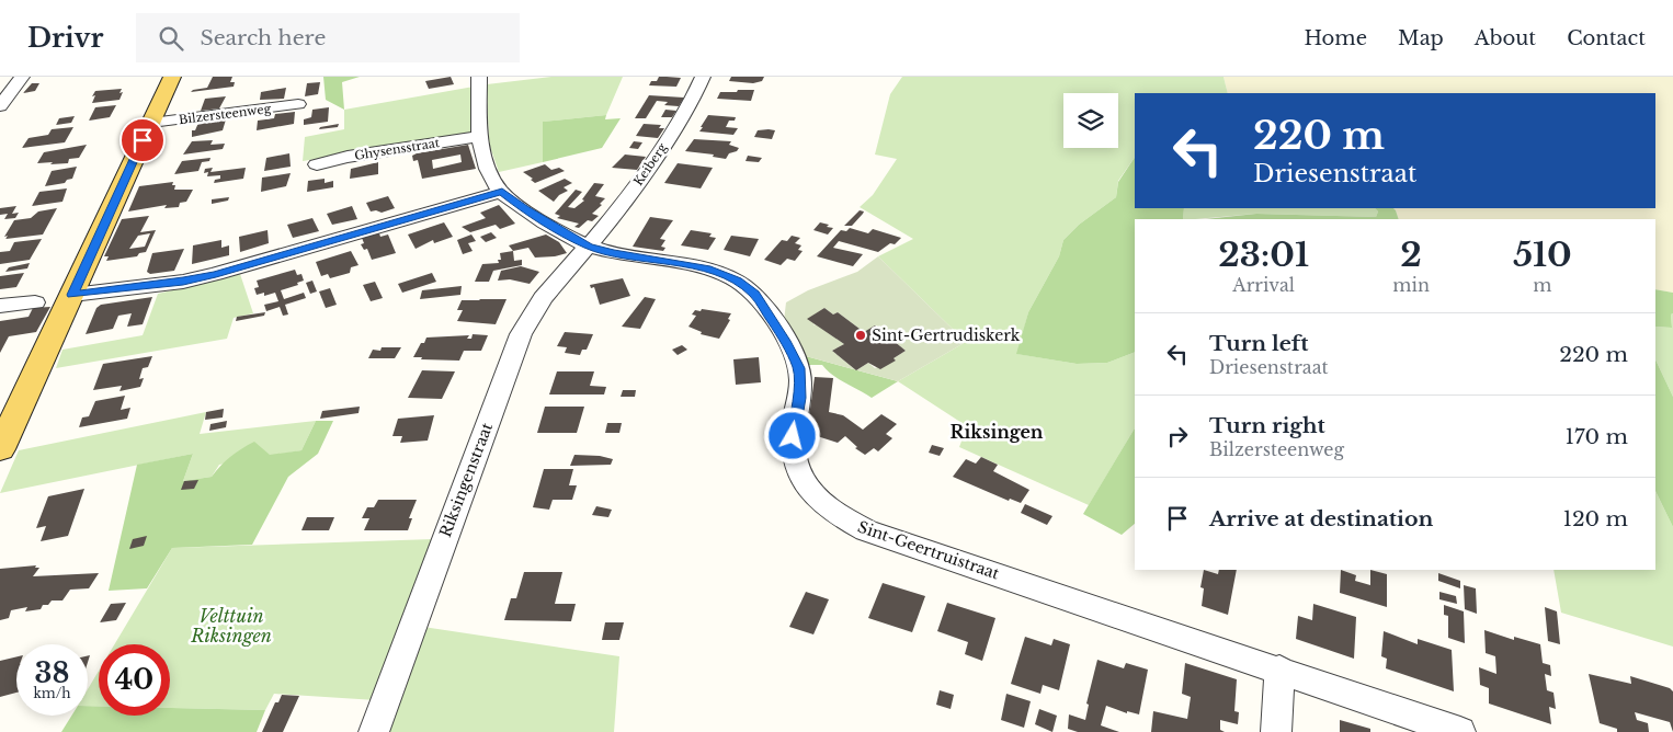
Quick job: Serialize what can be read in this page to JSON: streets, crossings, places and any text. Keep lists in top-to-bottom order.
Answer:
{
  "streets": {
    "main road": ["Bilzersteenweg"],
    "street": [
      "Ghysensstraat",
      "Keiberg",
      "Riksingenstraat",
      "Sint-Geertruistraat"
    ]
  },
  "crossings": [
    ["Keiberg", "Riksingenstraat"],
    ["Keiberg", "Sint-Geertruistraat"],
    ["Riksingenstraat", "Sint-Geertruistraat"]
  ],
  "districts": ["Riksingen"],
  "parks": ["Velttuin Riksingen"],
  "places": ["Sint-Gertrudiskerk"],
  "page": {
    "header": "Drivr",
    "search": "Search here",
    "nav": [
      "Home",
      "Map",
      "About",
      "Contact"
    ],
    "turn": ["220 m", "Driesenstraat"],
    "eta": [
      "23:01",
      "Arrival",
      "2",
      "min",
      "510",
      "m"
    ],
    "list": [
      {
        "name": "Turn left",
        "note": "Driesenstraat",
        "value": "220 m"
      },
      {
        "name": "Turn right",
        "note": "Bilzersteenweg",
        "value": "170 m"
      },
      {
        "name": "Arrive at destination",
        "value": "120 m"
      }
    ],
    "speed": "38 km/h",
    "limit": "40"
  }
}
